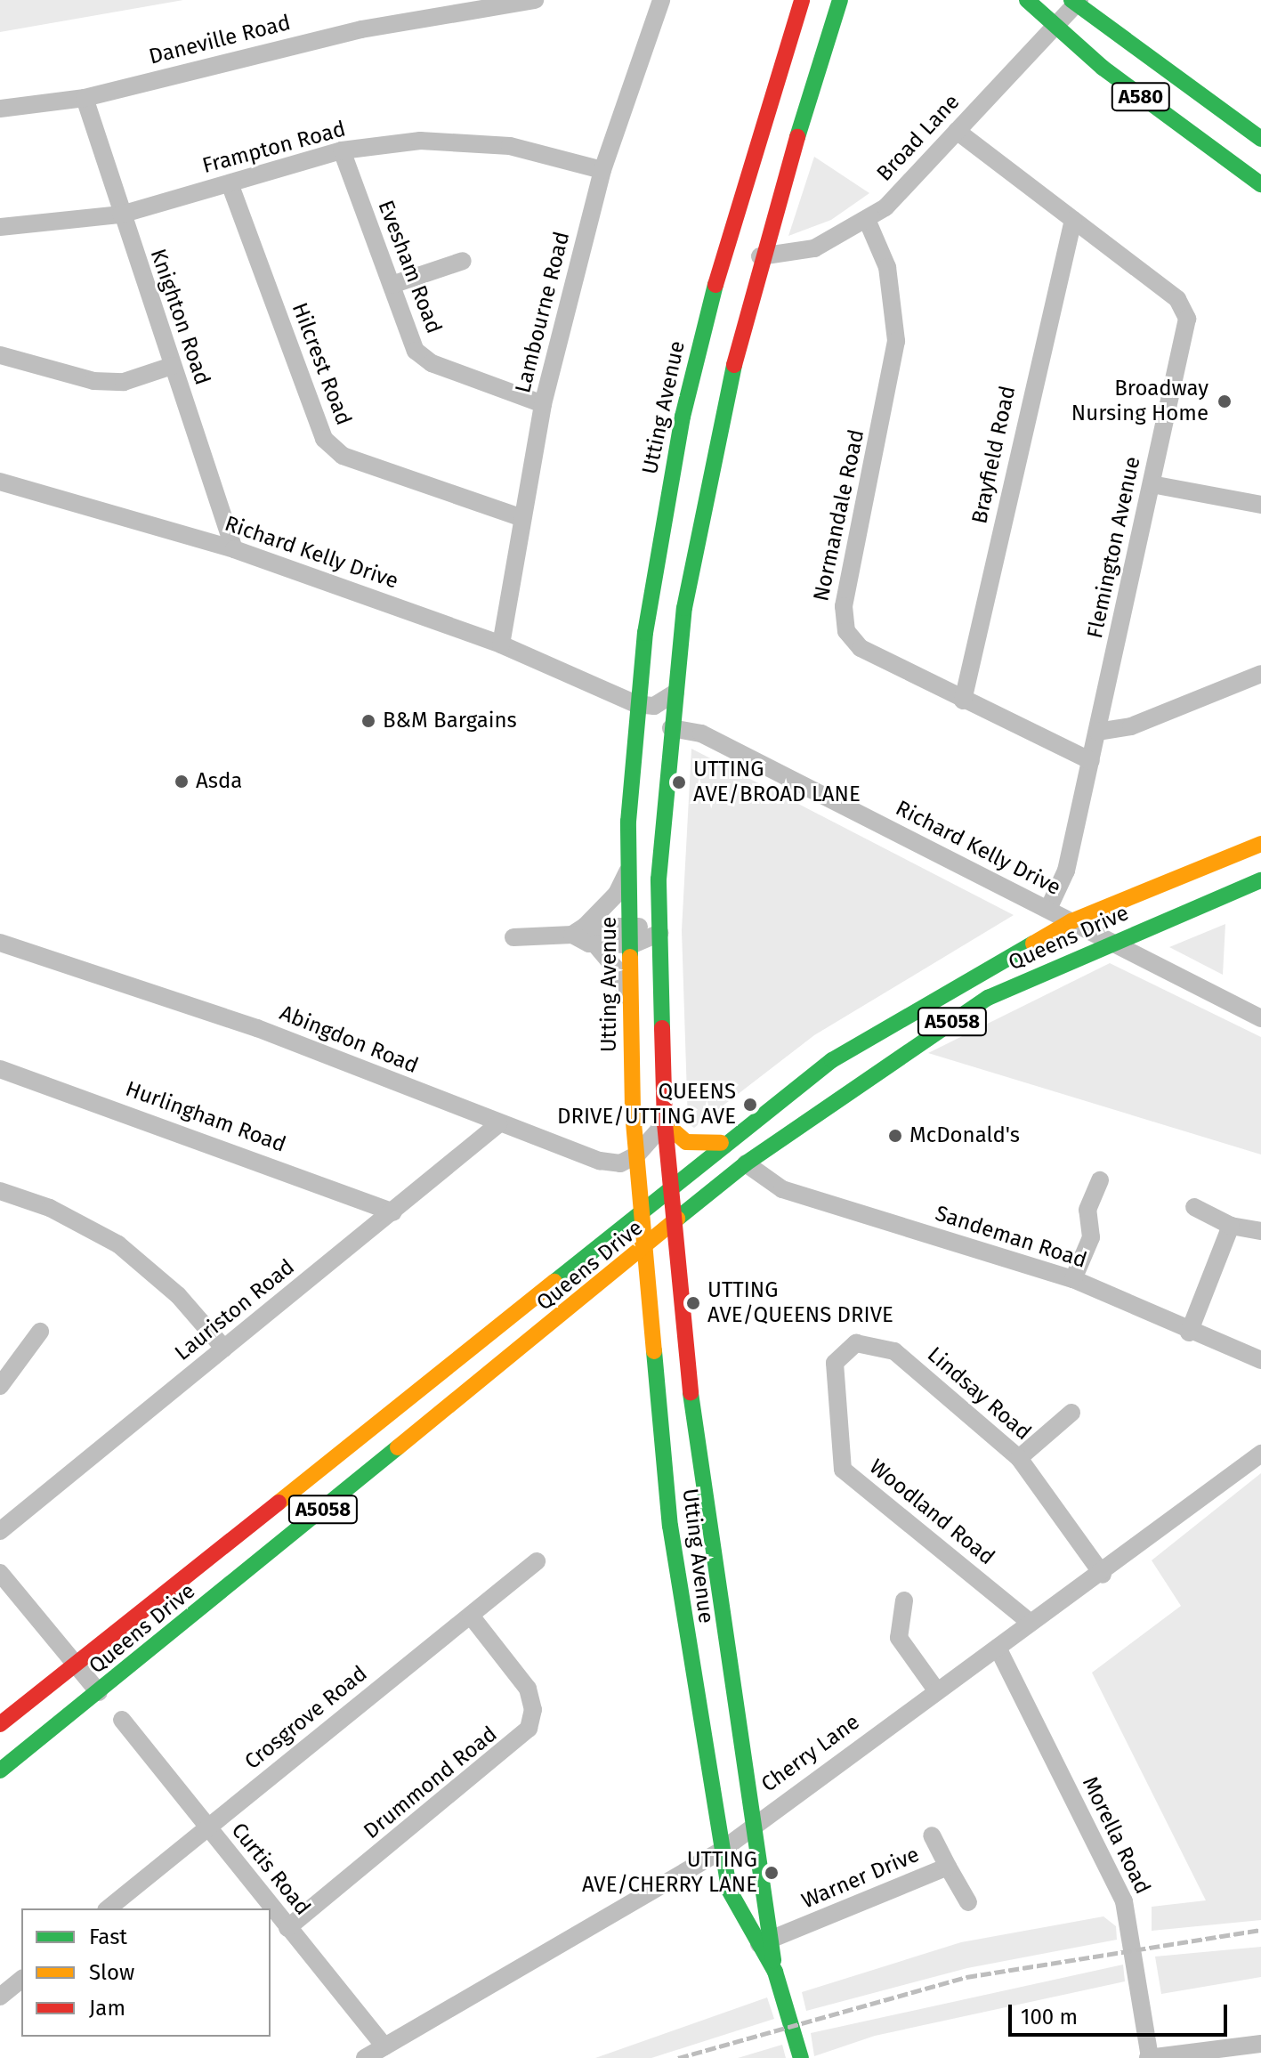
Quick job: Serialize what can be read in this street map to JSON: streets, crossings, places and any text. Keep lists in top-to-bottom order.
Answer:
{
  "streets": {
    "main road": [
      "A580",
      "Utting Avenue",
      "Queens Drive",
      "A5058"
    ],
    "street": [
      "Daneville Road",
      "Broad Lane",
      "Frampton Road",
      "Evesham Road",
      "Lambourne Road",
      "Knighton Road",
      "Hilcrest Road",
      "Brayfield Road",
      "Normandale Road",
      "Flemington Avenue",
      "Richard Kelly Drive",
      "Abingdon Road",
      "Hurlingham Road",
      "Sandeman Road",
      "Lauriston Road",
      "Lindsay Road",
      "Woodland Road",
      "Crosgrove Road",
      "Cherry Lane",
      "Drummond Road",
      "Morella Road",
      "Curtis Road",
      "Warner Drive"
    ]
  },
  "crossings": [
    ["Daneville Road", "Knighton Road"],
    ["A580", "Broad Lane"],
    ["Broad Lane", "Utting Avenue"],
    ["Broad Lane", "Normandale Road"],
    ["Broad Lane", "Flemington Avenue"],
    ["Frampton Road", "Evesham Road"],
    ["Frampton Road", "Lambourne Road"],
    ["Frampton Road", "Knighton Road"],
    ["Frampton Road", "Hilcrest Road"],
    ["Evesham Road", "Lambourne Road"],
    ["Lambourne Road", "Hilcrest Road"],
    ["Lambourne Road", "Richard Kelly Drive"],
    ["Knighton Road", "Richard Kelly Drive"],
    ["Utting Avenue", "Richard Kelly Drive"],
    ["Utting Avenue", "Queens Drive"],
    ["Utting Avenue", "Abingdon Road"],
    ["Utting Avenue", "Cherry Lane"],
    ["Utting Avenue", "Warner Drive"],
    ["Brayfield Road", "Normandale Road"],
    ["Brayfield Road", "Flemington Avenue"],
    ["Normandale Road", "Flemington Avenue"],
    ["Flemington Avenue", "Richard Kelly Drive"],
    ["Richard Kelly Drive", "Queens Drive"],
    ["Queens Drive", "Sandeman Road"],
    ["Abingdon Road", "Lauriston Road"],
    ["Hurlingham Road", "Lauriston Road"],
    ["Lindsay Road", "Woodland Road"],
    ["Lindsay Road", "Cherry Lane"],
    ["Woodland Road", "Cherry Lane"],
    ["Crosgrove Road", "Drummond Road"],
    ["Crosgrove Road", "Curtis Road"],
    ["Cherry Lane", "Morella Road"],
    ["Cherry Lane", "Curtis Road"],
    ["Drummond Road", "Curtis Road"]
  ],
  "places": [
    "Broadway Nursing Home",
    "B&M Bargains",
    "Asda",
    "UTTING AVE/BROAD LANE",
    "QUEENS DRIVE/UTTING AVE",
    "McDonald's",
    "UTTING AVE/QUEENS DRIVE",
    "UTTING AVE/CHERRY LANE"
  ],
  "legend": ["Fast", "Slow", "Jam"],
  "scale_bar": "100 m"
}
